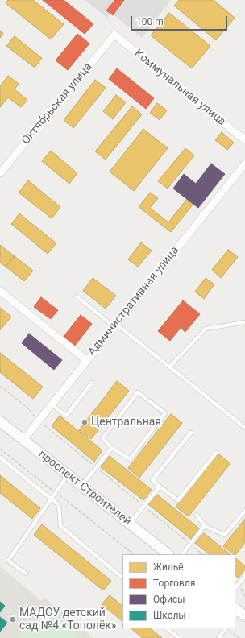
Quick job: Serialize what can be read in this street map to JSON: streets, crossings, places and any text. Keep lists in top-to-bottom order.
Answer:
{
  "streets": {
    "street": [
      "Коммунальная улица",
      "Октябрьская улица",
      "Административная улица",
      "проспект Строителей"
    ]
  },
  "crossings": [
    ["Коммунальная улица", "Октябрьская улица"],
    ["Административная улица", "проспект Строителей"]
  ],
  "places": ["Центральная", "МАДОУ детский сад №4 «Тополёк»"],
  "legend": [
    "Жильё",
    "Торговля",
    "Офисы",
    "Школы"
  ],
  "scale_bar": "100 m"
}
